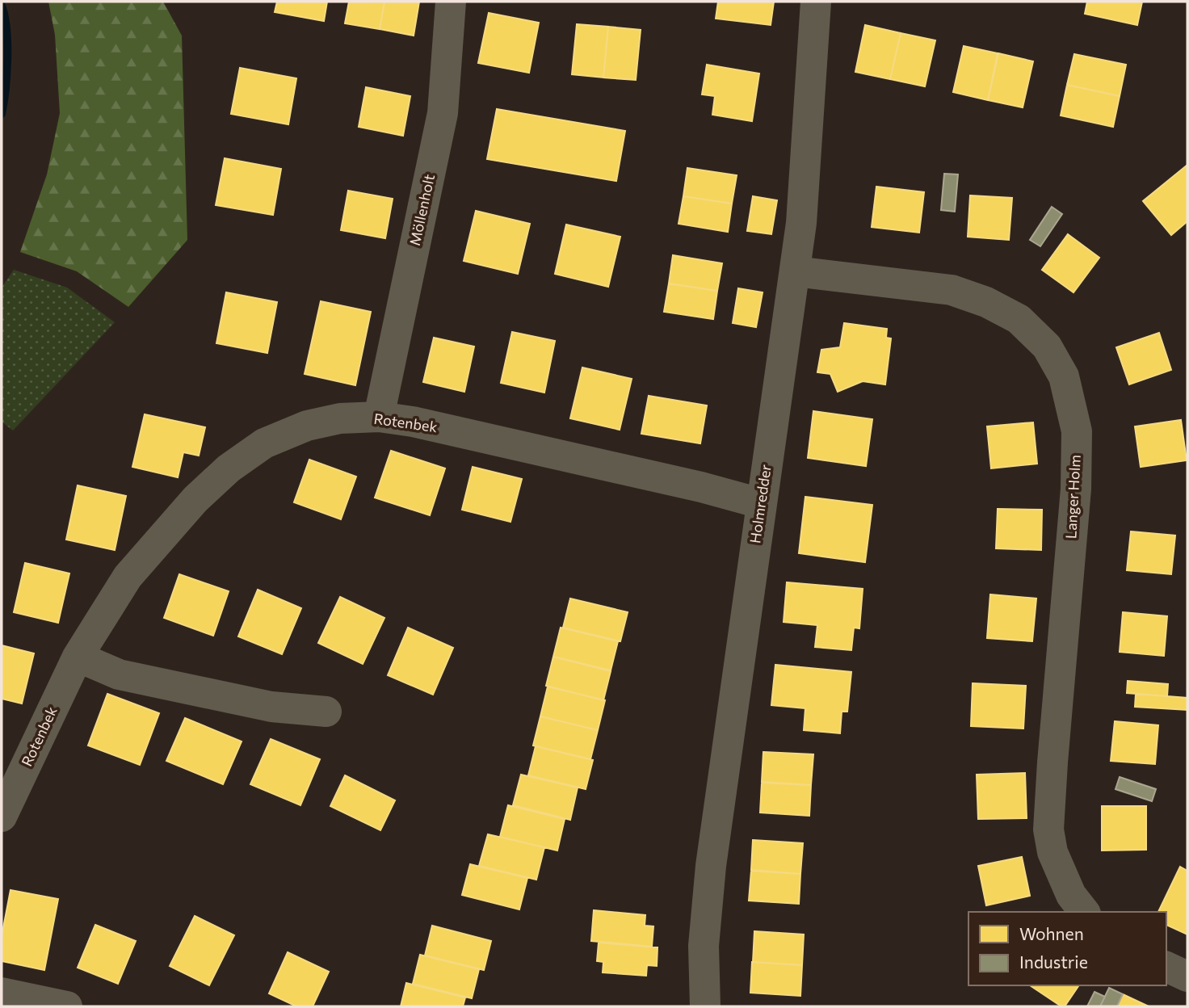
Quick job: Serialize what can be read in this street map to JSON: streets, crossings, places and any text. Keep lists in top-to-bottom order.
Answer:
{
  "streets": {
    "street": [
      "Möllenholt",
      "Rotenbek",
      "Langer Holm",
      "Holmredder"
    ]
  },
  "crossings": [
    ["Möllenholt", "Rotenbek"],
    ["Rotenbek", "Holmredder"],
    ["Langer Holm", "Holmredder"]
  ],
  "legend": ["Wohnen", "Industrie"]
}
